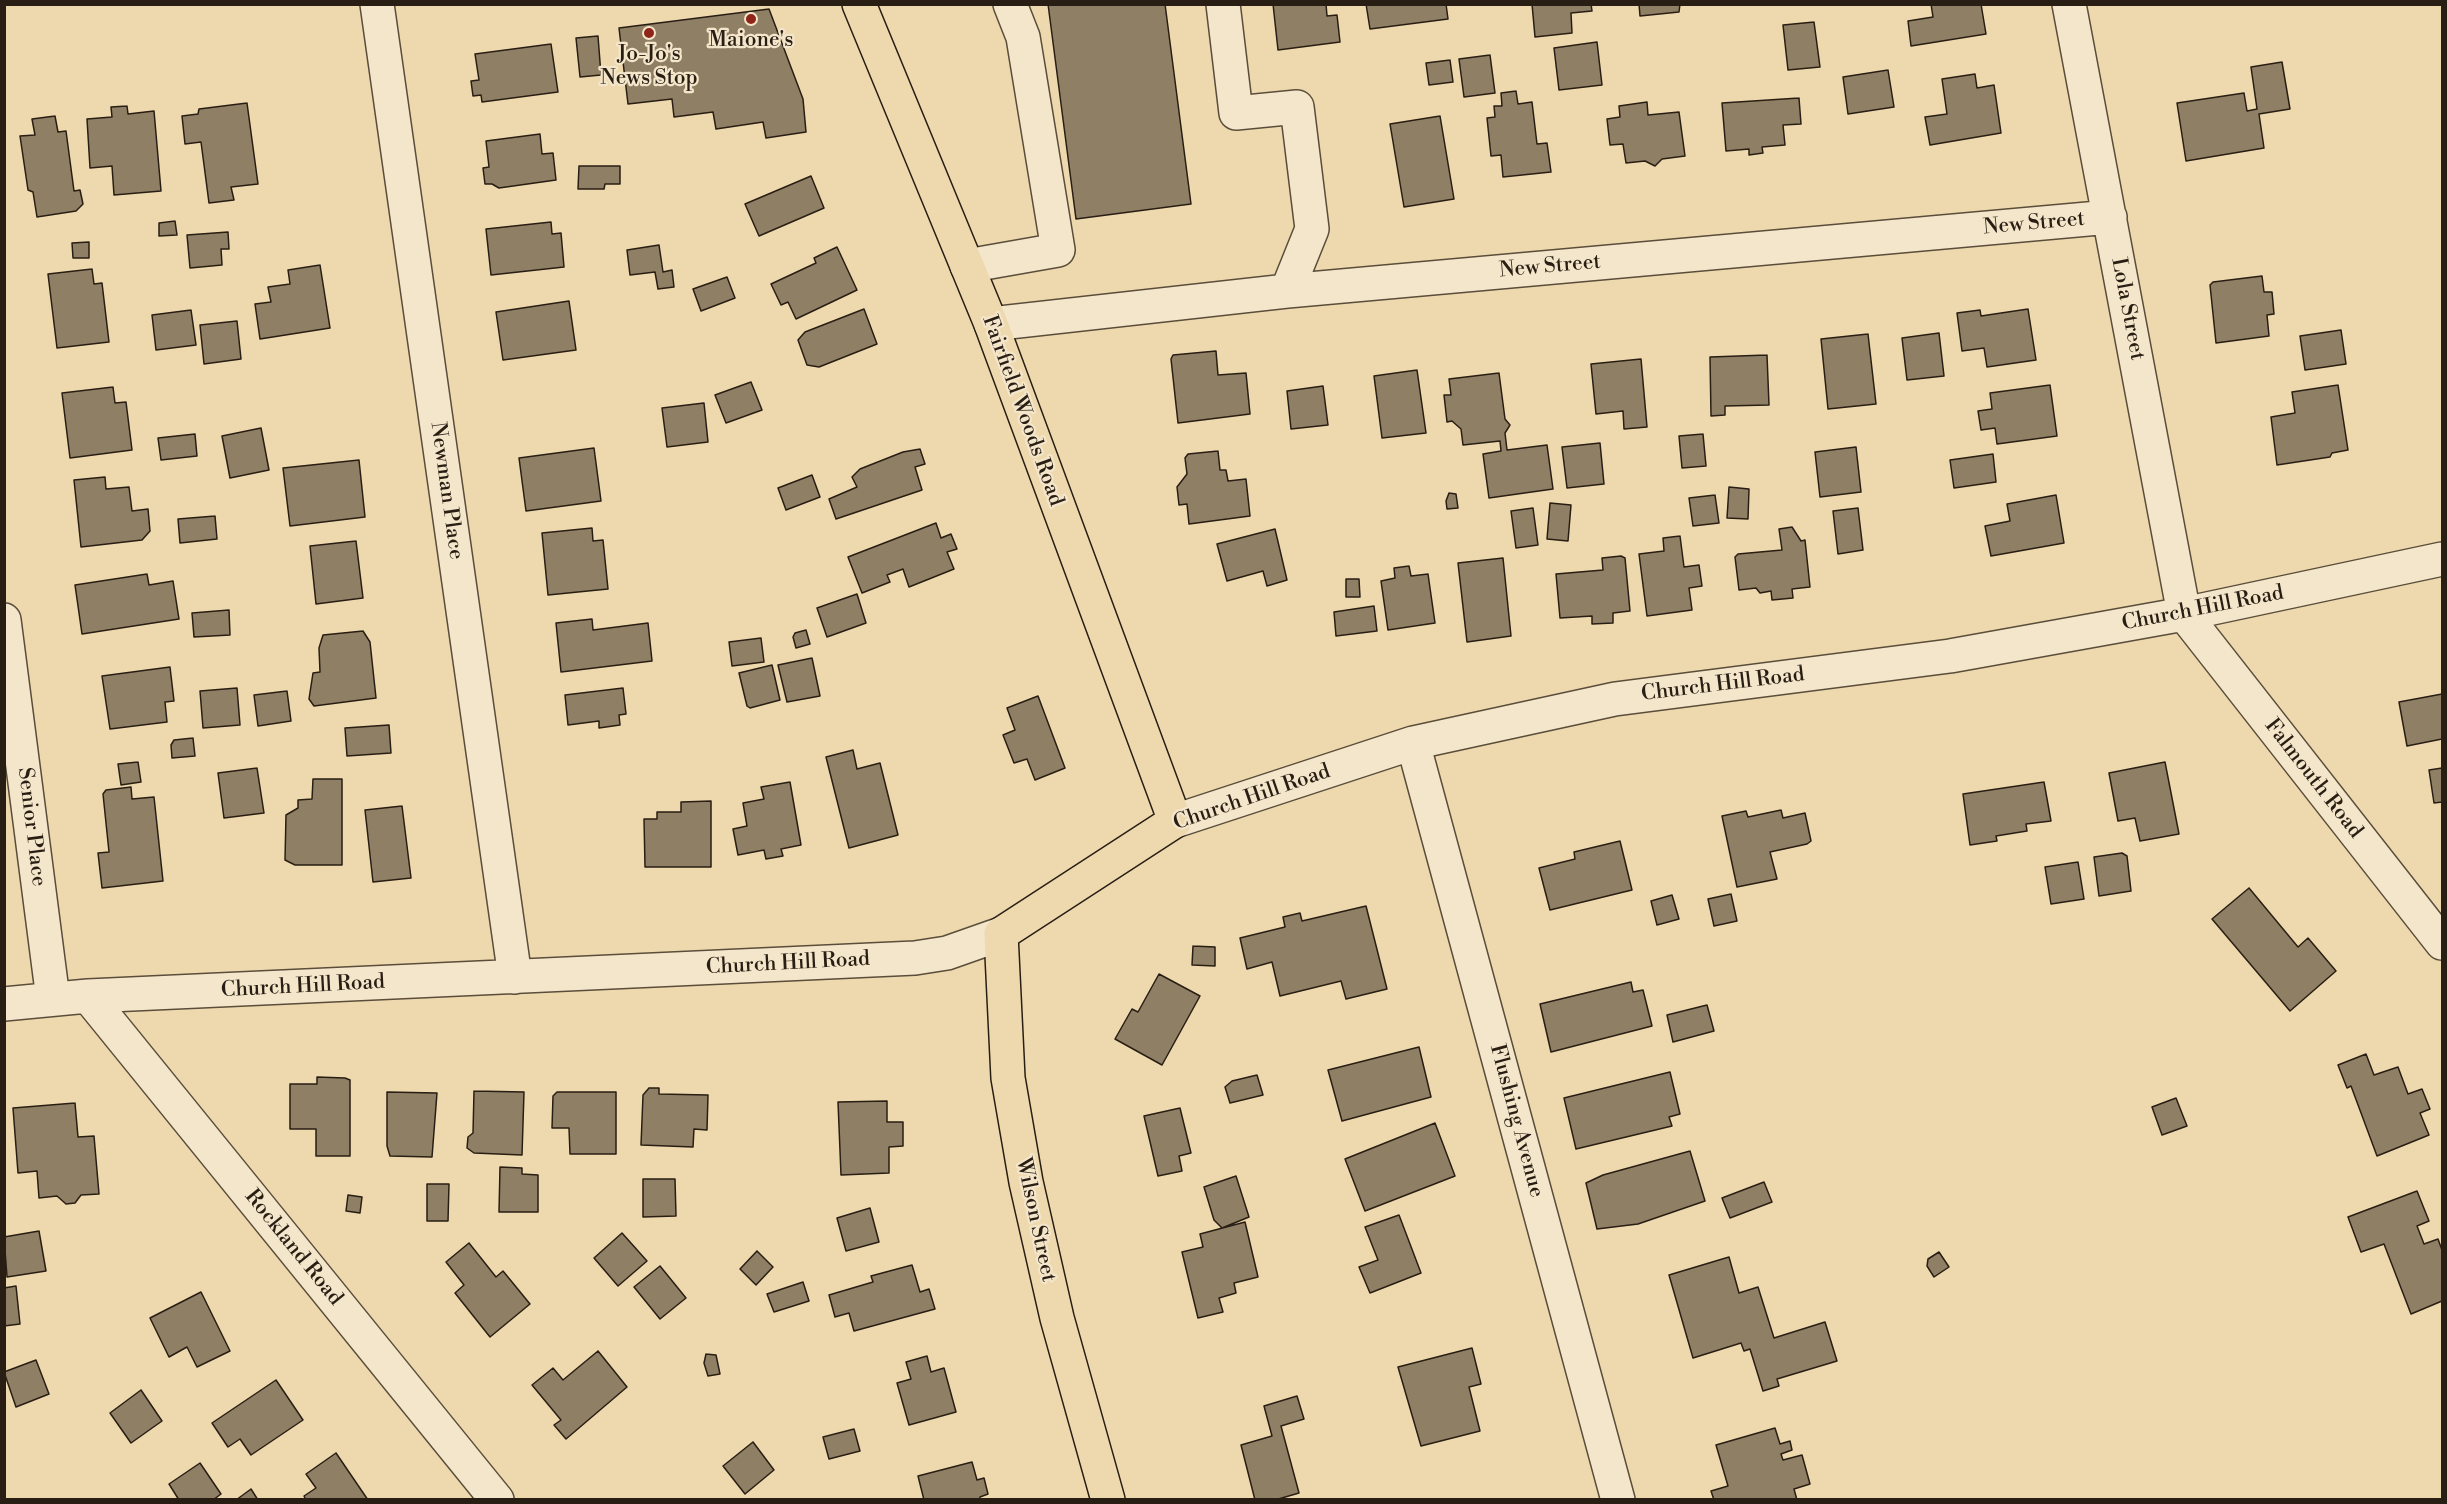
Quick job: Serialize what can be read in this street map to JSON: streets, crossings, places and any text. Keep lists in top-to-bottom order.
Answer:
{
  "streets": {
    "main road": ["Fairfield Woods Road", "Church Hill Road", "Wilson Street"],
    "street": [
      "New Street",
      "Lola Street",
      "Newman Place",
      "Falmouth Road",
      "Senior Place",
      "Flushing Avenue",
      "Rockland Road"
    ]
  },
  "crossings": [
    ["New Street", "Lola Street"],
    ["New Street", "Fairfield Woods Road"],
    ["Lola Street", "Church Hill Road"],
    ["Lola Street", "Falmouth Road"],
    ["Fairfield Woods Road", "Church Hill Road"],
    ["Newman Place", "Church Hill Road"],
    ["Church Hill Road", "Falmouth Road"],
    ["Church Hill Road", "Senior Place"],
    ["Church Hill Road", "Flushing Avenue"],
    ["Church Hill Road", "Wilson Street"],
    ["Church Hill Road", "Rockland Road"]
  ],
  "places": ["Maione's", "Jo-Jo's News Stop"]
}
